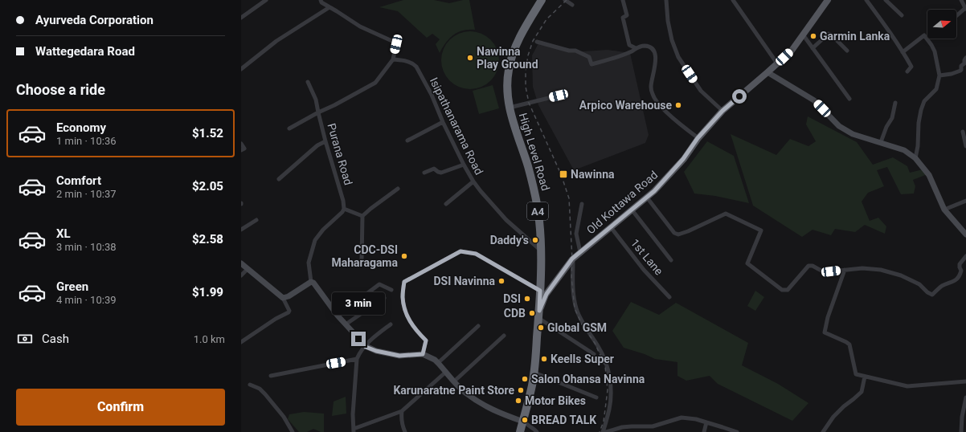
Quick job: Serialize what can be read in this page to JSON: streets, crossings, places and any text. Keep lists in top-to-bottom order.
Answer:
{
  "streets": {
    "highway": ["High Level Road", "A4"],
    "main road": ["Old Kottawa Road"],
    "street": ["Isipathanarama Road", "Purana Road", "1st Lane"]
  },
  "crossings": [
    ["Isipathanarama Road", "High Level Road"],
    ["Isipathanarama Road", "Purana Road"],
    ["High Level Road", "Old Kottawa Road"],
    ["Old Kottawa Road", "1st Lane"]
  ],
  "places": {
    "other": [
      "Garmin Lanka",
      "Nawinna Play Ground",
      "Arpico Warehouse",
      "Daddy's",
      "CDC-DSI Maharagama",
      "DSI Navinna",
      "DSI",
      "CDB",
      "Global GSM",
      "Keells Super",
      "Salon Ohansa Navinna",
      "Karunaratne Paint Store",
      "Motor Bikes",
      "BREAD TALK"
    ],
    "transit": ["Nawinna"]
  },
  "north": "right",
  "page": {
    "banner": ["Ayurveda Corporation", "Wattegedara Road"],
    "heading": "Choose a ride",
    "list": [
      {
        "name": "Economy",
        "note": "1 min · 10:36",
        "value": "$1.52"
      },
      {
        "name": "Comfort",
        "note": "2 min · 10:37",
        "value": "$2.05"
      },
      {
        "name": "XL",
        "note": "3 min · 10:38",
        "value": "$2.58"
      },
      {
        "name": "Green",
        "note": "4 min · 10:39",
        "value": "$1.99"
      }
    ],
    "bubble": "3 min",
    "pay": ["Cash", "1.0 km"],
    "buttons": "Confirm"
  }
}
